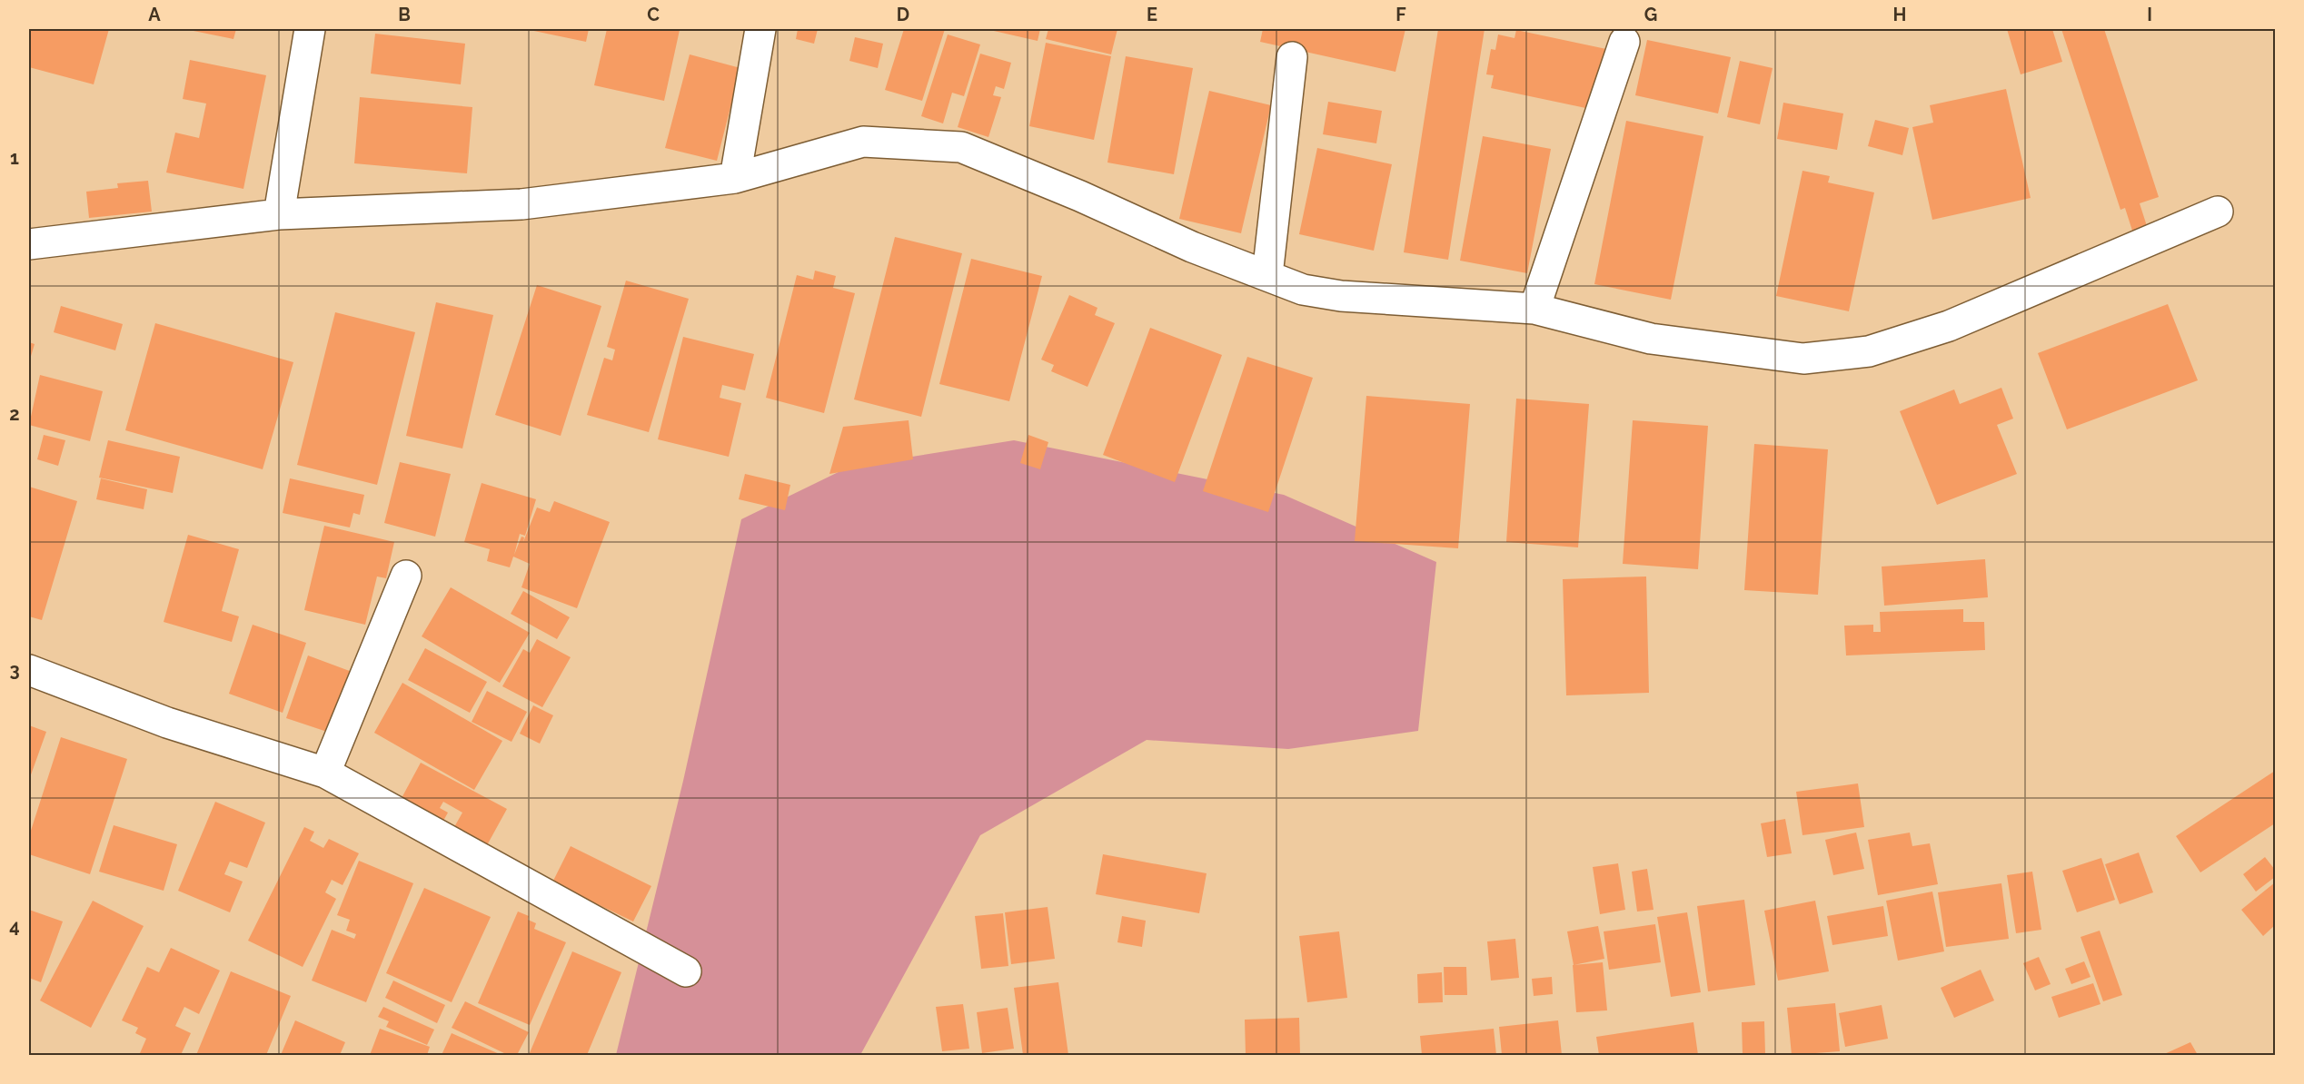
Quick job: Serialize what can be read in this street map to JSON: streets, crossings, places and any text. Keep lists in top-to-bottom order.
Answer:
{
  "grid": {
    "columns": [
      "A",
      "B",
      "C",
      "D",
      "E",
      "F",
      "G",
      "H",
      "I"
    ],
    "rows": [
      "1",
      "2",
      "3",
      "4"
    ]
  }
}
